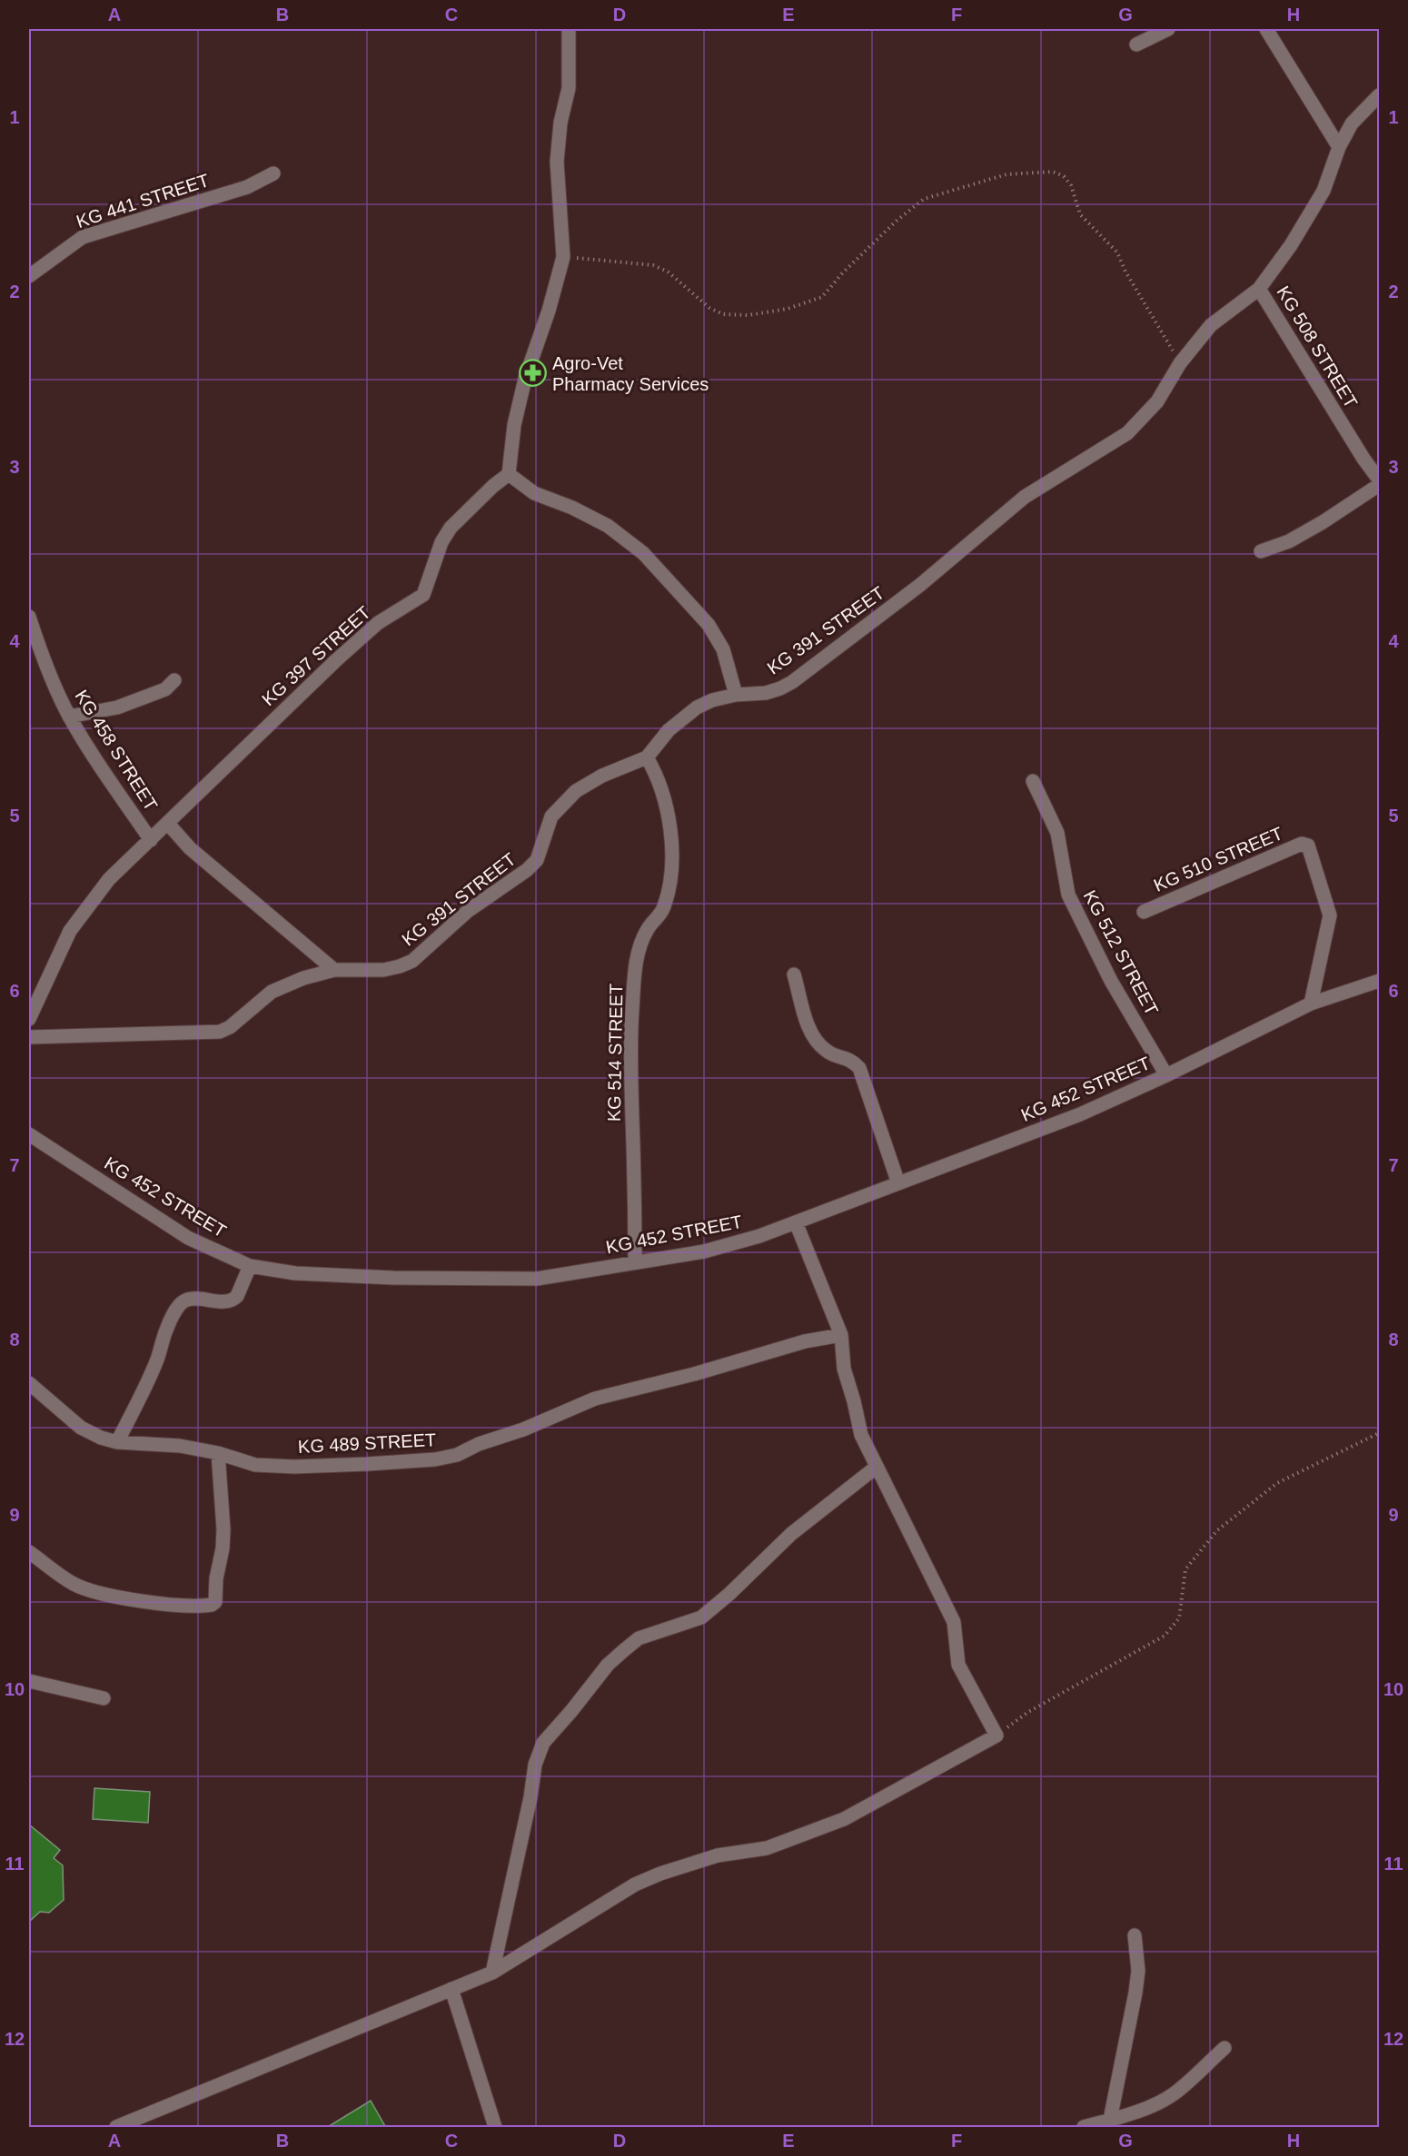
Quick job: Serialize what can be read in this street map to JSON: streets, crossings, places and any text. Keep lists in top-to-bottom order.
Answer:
{
  "streets": {
    "street": [
      "KG 441 STREET",
      "KG 508 STREET",
      "KG 391 STREET",
      "KG 397 STREET",
      "KG 458 STREET",
      "KG 510 STREET",
      "KG 512 STREET",
      "KG 514 STREET",
      "KG 452 STREET",
      "KG 489 STREET"
    ]
  },
  "crossings": [
    ["KG 508 STREET", "KG 391 STREET"],
    ["KG 391 STREET", "KG 514 STREET"],
    ["KG 397 STREET", "KG 458 STREET"],
    ["KG 510 STREET", "KG 452 STREET"],
    ["KG 512 STREET", "KG 452 STREET"],
    ["KG 514 STREET", "KG 452 STREET"]
  ],
  "places": {
    "pharmacy": ["Agro-Vet Pharmacy Services"]
  },
  "grid": {
    "columns": [
      "A",
      "B",
      "C",
      "D",
      "E",
      "F",
      "G",
      "H"
    ],
    "rows": [
      "1",
      "2",
      "3",
      "4",
      "5",
      "6",
      "7",
      "8",
      "9",
      "10",
      "11",
      "12"
    ]
  }
}
